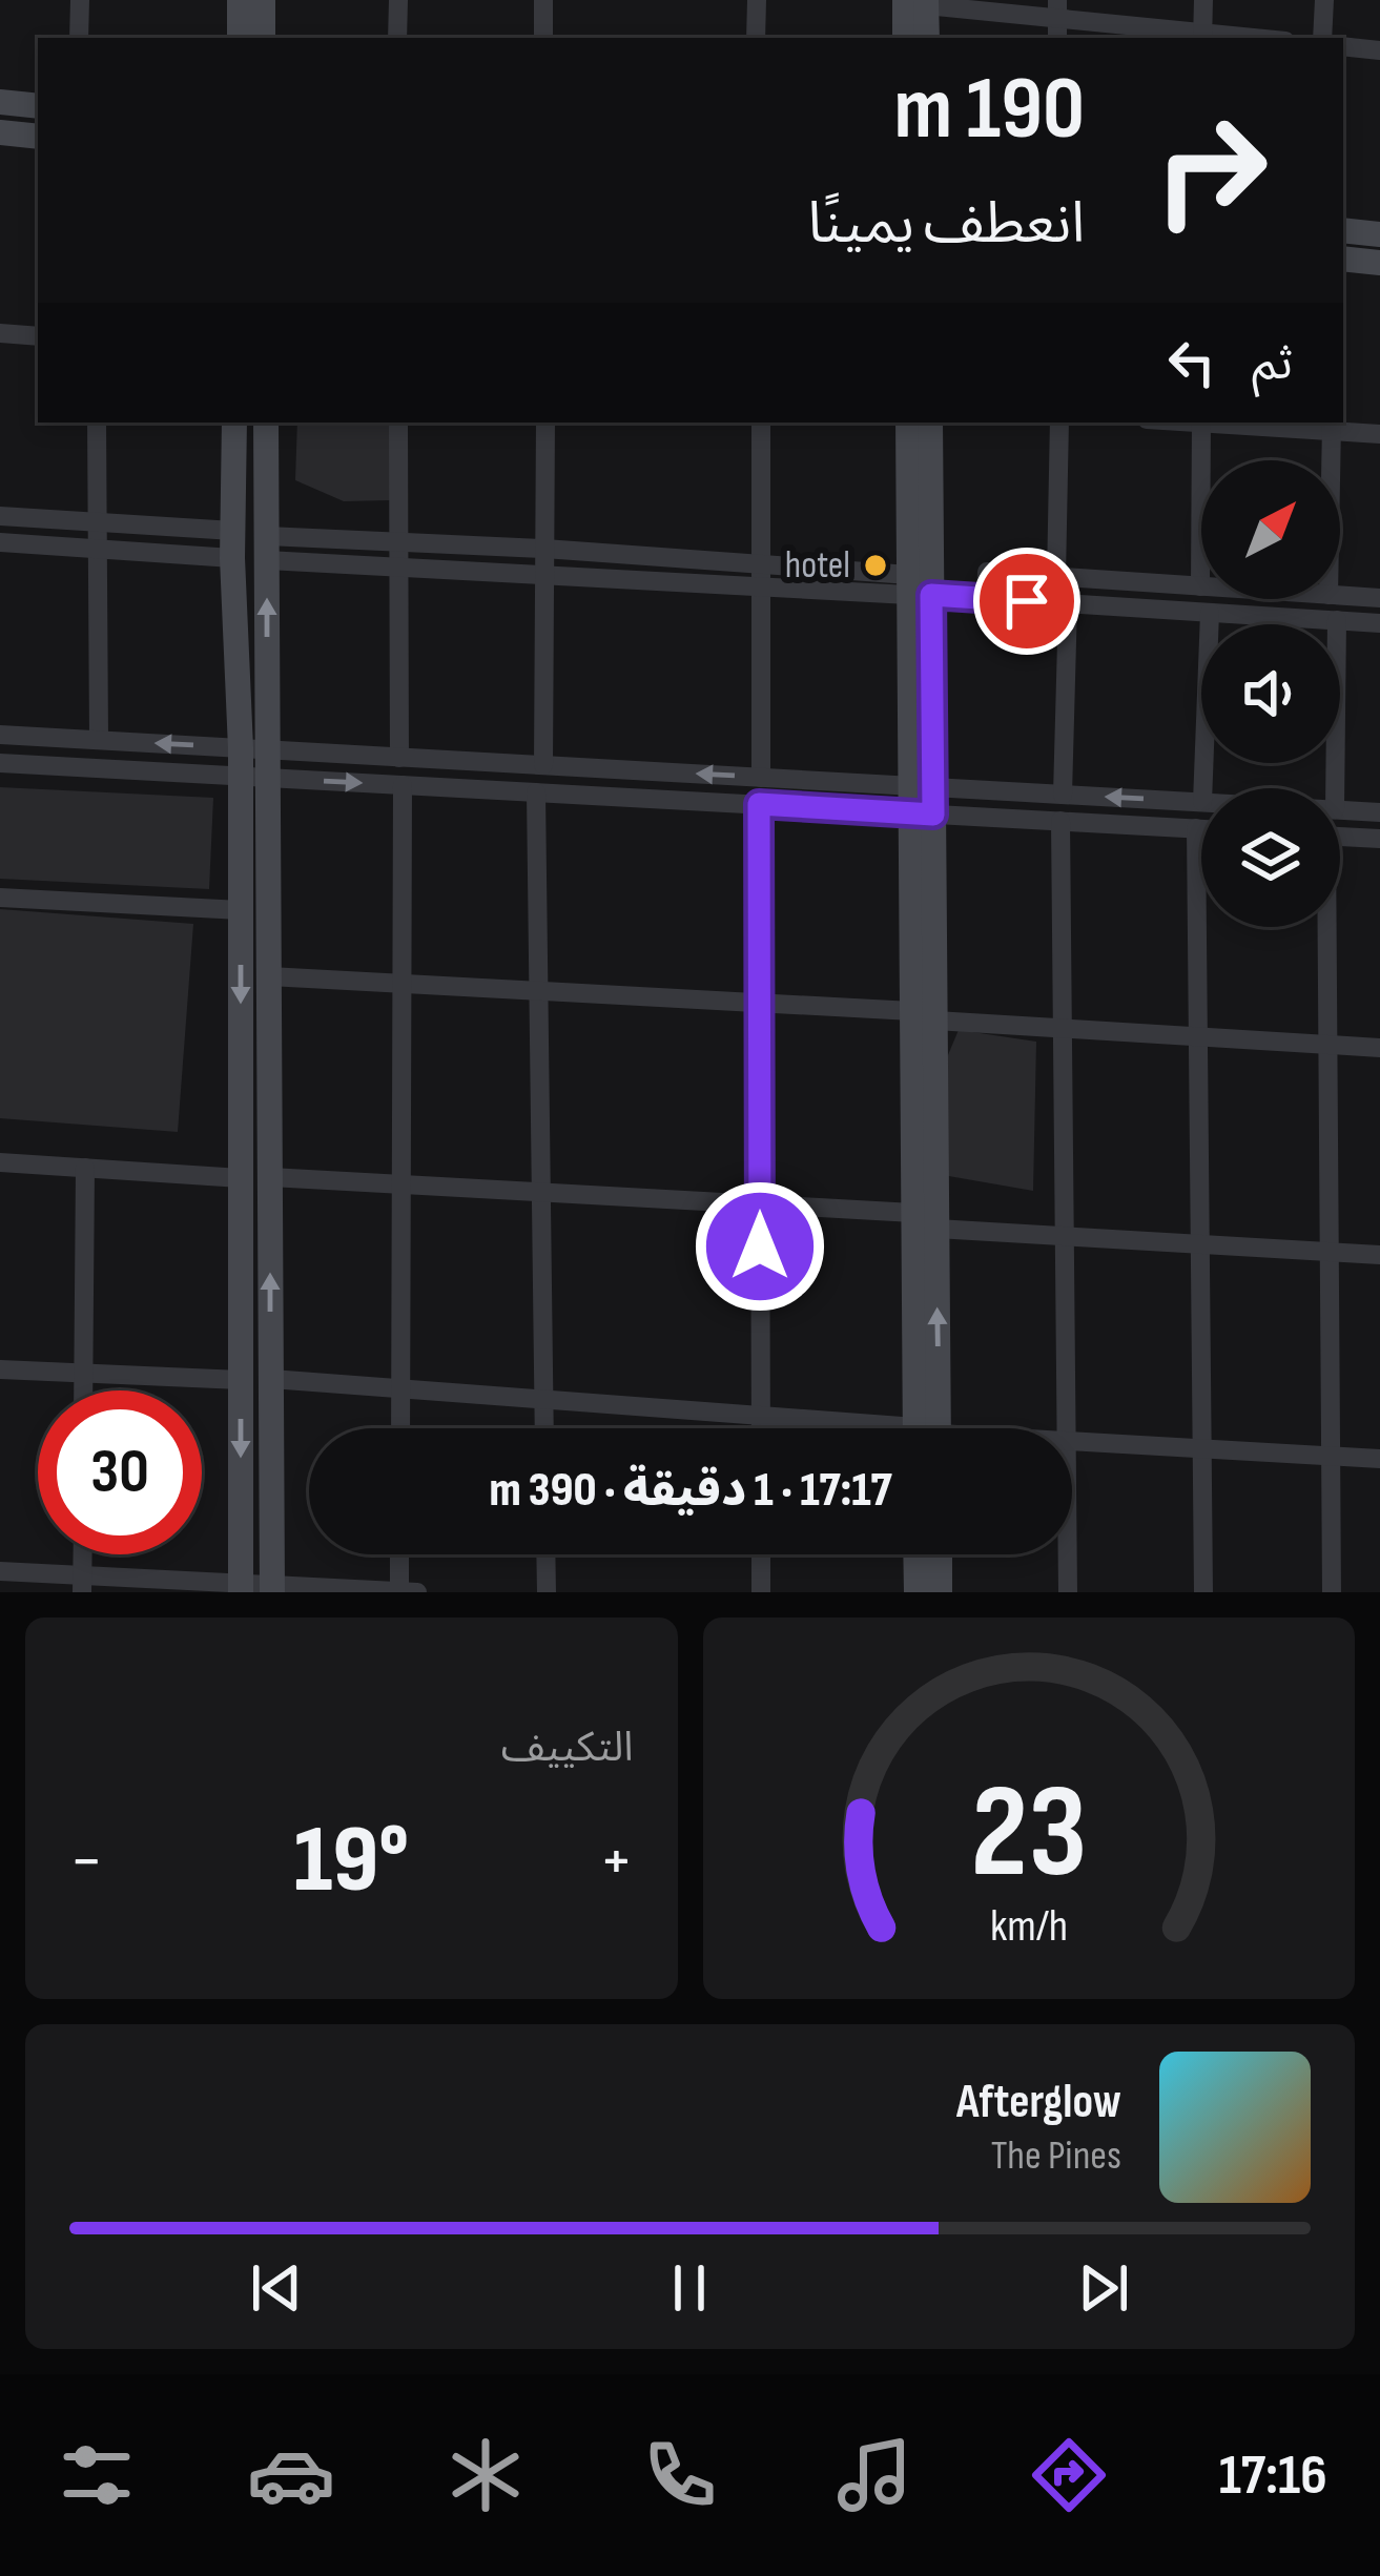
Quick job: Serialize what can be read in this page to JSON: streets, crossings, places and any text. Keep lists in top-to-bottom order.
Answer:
{
  "places": ["hotel"],
  "north": "top right",
  "page": {
    "turn": ["190 m", "انعطف يمينًا"],
    "then": "ثم",
    "limit": "30",
    "trip": "17:17 · 1 دقيقة · 390 m",
    "tile": "التكييف",
    "heat": ["−", "19°", "+"],
    "song": ["Afterglow", "The Pines"],
    "tabs": "17:16",
    "gauge": ["23", "km/h"]
  }
}
